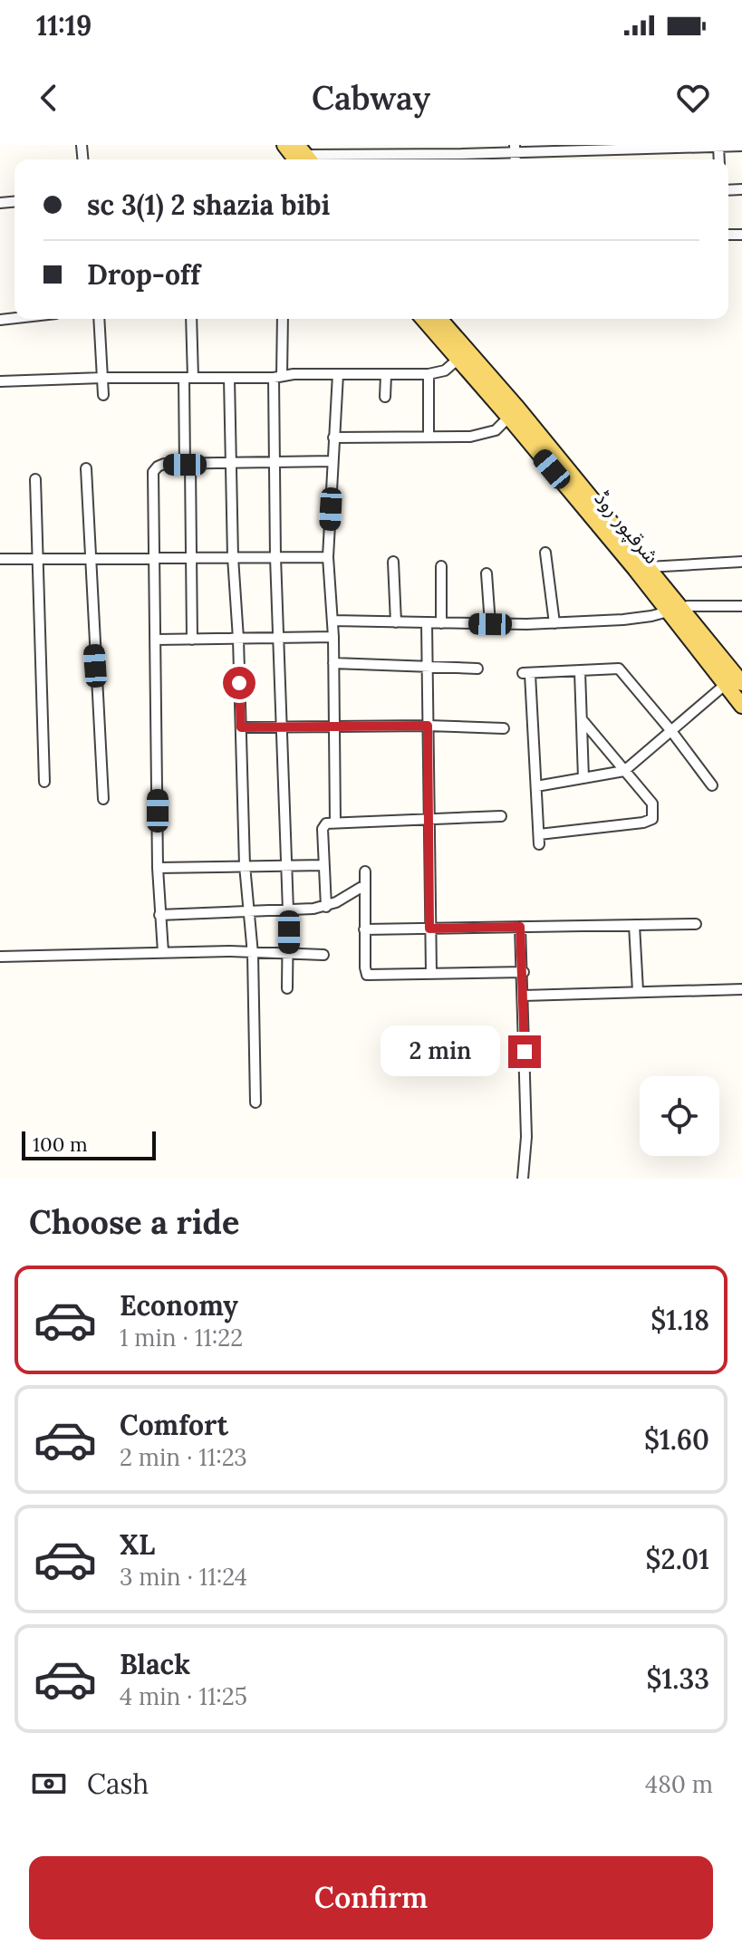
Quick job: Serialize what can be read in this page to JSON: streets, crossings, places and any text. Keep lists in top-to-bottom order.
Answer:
{
  "streets": {
    "main road": ["شرقپور روڈ"]
  },
  "scale_bar": "100 m",
  "page": {
    "status": "11:19",
    "header": "Cabway",
    "banner": ["sc 3(1) 2 shazia bibi", "Drop-off"],
    "bubble": "2 min",
    "scale": "100 m",
    "heading": "Choose a ride",
    "list": [
      {
        "name": "Economy",
        "note": "1 min · 11:22",
        "value": "$1.18"
      },
      {
        "name": "Comfort",
        "note": "2 min · 11:23",
        "value": "$1.60"
      },
      {
        "name": "XL",
        "note": "3 min · 11:24",
        "value": "$2.01"
      },
      {
        "name": "Black",
        "note": "4 min · 11:25",
        "value": "$1.33"
      }
    ],
    "pay": ["Cash", "480 m"],
    "buttons": "Confirm"
  }
}
